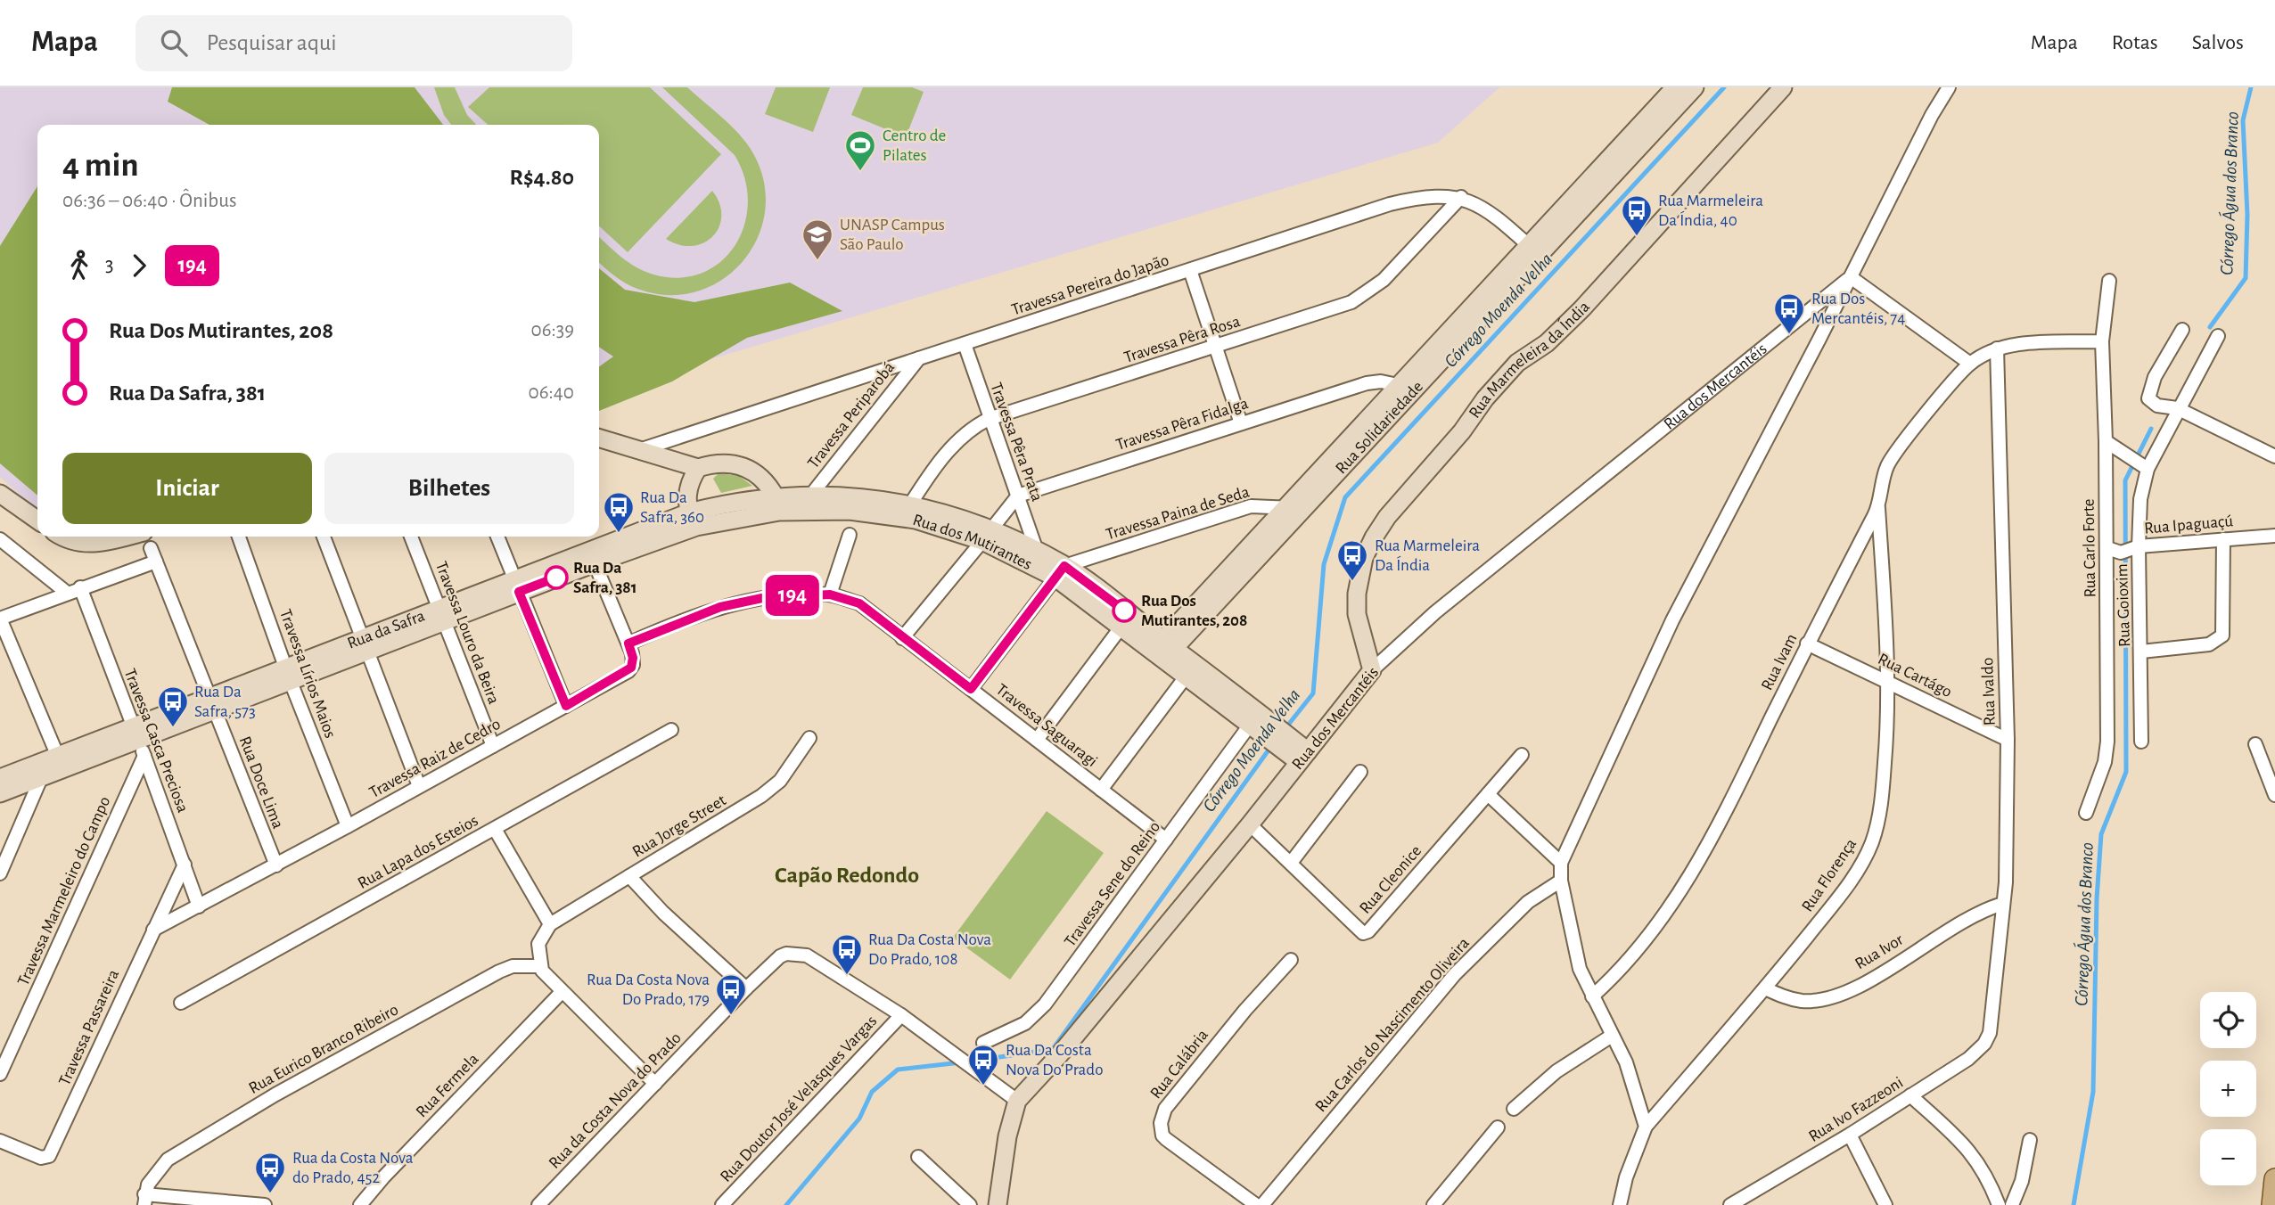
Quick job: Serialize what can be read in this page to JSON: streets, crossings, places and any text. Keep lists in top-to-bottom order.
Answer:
{
  "streets": {
    "main road": [
      "Rua Marmeleira da Índia",
      "Rua dos Mercantéis",
      "Rua Solidariedade",
      "Rua dos Mutirantes",
      "Rua da Safra"
    ],
    "street": [
      "Travessa Pereira do Japão",
      "Travessa Pêra Rosa",
      "Travessa Periparobá",
      "Travessa Pêra Fidalga",
      "Travessa Pêra Prata",
      "Travessa Paina de Seda",
      "Rua Ipaguaçú",
      "Rua Carlo Forte",
      "Rua Goioxim",
      "Travessa Louro da Beira",
      "Rua Ivam",
      "Travessa Lírios Maios",
      "Rua Cartágo",
      "Rua Ivaldo",
      "Travessa Saguaragi",
      "Travessa Casca Preciosa",
      "Travessa Raiz de Cedro",
      "Rua Doce Lima",
      "Rua Jorge Street",
      "Rua Lapa dos Esteios",
      "Rua Florença",
      "Rua Cleonice",
      "Travessa Sene do Reino",
      "Travessa Marmeleiro do Campo",
      "Rua Ivor",
      "Rua Carlos do Nascimento Oliveira",
      "Travessa Passareira",
      "Rua Eurico Branco Ribeiro",
      "Rua Calábria",
      "Rua Fermela",
      "Rua Doutor José Velasques Vargas",
      "Rua da Costa Nova do Prado",
      "Rua Ivo Fazzeoni"
    ]
  },
  "crossings": [
    ["Travessa Pereira do Japão", "Travessa Pêra Rosa"],
    ["Travessa Pereira do Japão", "Travessa Periparobá"],
    ["Travessa Pereira do Japão", "Rua Solidariedade"],
    ["Travessa Pereira do Japão", "Travessa Pêra Prata"],
    ["Travessa Pêra Rosa", "Travessa Pêra Prata"],
    ["Travessa Pêra Rosa", "Rua dos Mutirantes"],
    ["Rua Marmeleira da Índia", "Rua dos Mercantéis"],
    ["Rua dos Mercantéis", "Rua dos Mutirantes"],
    ["Rua dos Mercantéis", "Rua Cleonice"],
    ["Rua dos Mercantéis", "Rua da Costa Nova do Prado"],
    ["Travessa Periparobá", "Rua dos Mutirantes"],
    ["Travessa Pêra Fidalga", "Rua Solidariedade"],
    ["Travessa Pêra Fidalga", "Travessa Pêra Prata"],
    ["Rua Solidariedade", "Travessa Paina de Seda"],
    ["Rua Solidariedade", "Rua dos Mutirantes"],
    ["Travessa Pêra Prata", "Rua dos Mutirantes"],
    ["Travessa Paina de Seda", "Rua dos Mutirantes"],
    ["Rua Ipaguaçú", "Rua Carlo Forte"],
    ["Rua Ipaguaçú", "Rua Goioxim"],
    ["Rua dos Mutirantes", "Rua da Safra"],
    ["Rua dos Mutirantes", "Travessa Sene do Reino"],
    ["Rua da Safra", "Travessa Louro da Beira"],
    ["Rua da Safra", "Travessa Lírios Maios"],
    ["Rua da Safra", "Travessa Casca Preciosa"],
    ["Rua da Safra", "Travessa Raiz de Cedro"],
    ["Rua da Safra", "Rua Doce Lima"],
    ["Rua da Safra", "Travessa Marmeleiro do Campo"],
    ["Travessa Louro da Beira", "Travessa Raiz de Cedro"],
    ["Rua Ivam", "Rua Cartágo"],
    ["Rua Ivam", "Rua Ivaldo"],
    ["Rua Ivam", "Rua Florença"],
    ["Travessa Lírios Maios", "Travessa Raiz de Cedro"],
    ["Rua Cartágo", "Rua Ivaldo"],
    ["Rua Cartágo", "Rua Florença"],
    ["Rua Ivaldo", "Rua Ivor"],
    ["Rua Ivaldo", "Rua Ivo Fazzeoni"],
    ["Travessa Saguaragi", "Travessa Raiz de Cedro"],
    ["Travessa Saguaragi", "Travessa Sene do Reino"],
    ["Travessa Casca Preciosa", "Travessa Raiz de Cedro"],
    ["Travessa Casca Preciosa", "Travessa Marmeleiro do Campo"],
    ["Travessa Casca Preciosa", "Travessa Passareira"],
    ["Travessa Raiz de Cedro", "Rua Doce Lima"],
    ["Travessa Raiz de Cedro", "Travessa Passareira"],
    ["Rua Florença", "Rua Ivor"],
    ["Rua Doutor José Velasques Vargas", "Rua da Costa Nova do Prado"]
  ],
  "districts": ["Capão Redondo"],
  "water": ["Córrego Água dos Branco", "Córrego Moenda Velha"],
  "places": {
    "sports": ["Centro de Pilates"],
    "bus stop": [
      "Rua Marmeleira Da Índia, 40",
      "Rua Dos Mercantéis, 74",
      "Rua Da Safra, 360",
      "Rua Marmeleira Da Índia",
      "Rua Da Safra, 573",
      "Rua Da Costa Nova Do Prado, 108",
      "Rua Da Costa Nova Do Prado, 179",
      "Rua Da Costa Nova Do Prado",
      "Rua da Costa Nova do Prado, 452"
    ],
    "school or university": ["UNASP Campus São Paulo"],
    "other": ["Rua Da Safra, 381", "Rua Dos Mutirantes, 208"]
  },
  "lines": ["bus line 194"],
  "page": {
    "header": "Mapa",
    "search": "Pesquisar aqui",
    "nav": ["Mapa", "Rotas", "Salvos"],
    "on_map": "194",
    "heading": ["4 min", "06:36 – 06:40 · Ônibus", "R$4.80"],
    "legs": ["3", "194"],
    "list": [
      {
        "name": "Rua Dos Mutirantes, 208",
        "value": "06:39"
      },
      {
        "name": "Rua Da Safra, 381",
        "value": "06:40"
      }
    ],
    "buttons": ["Iniciar", "Bilhetes"],
    "map_buttons": ["+", "−"]
  }
}
